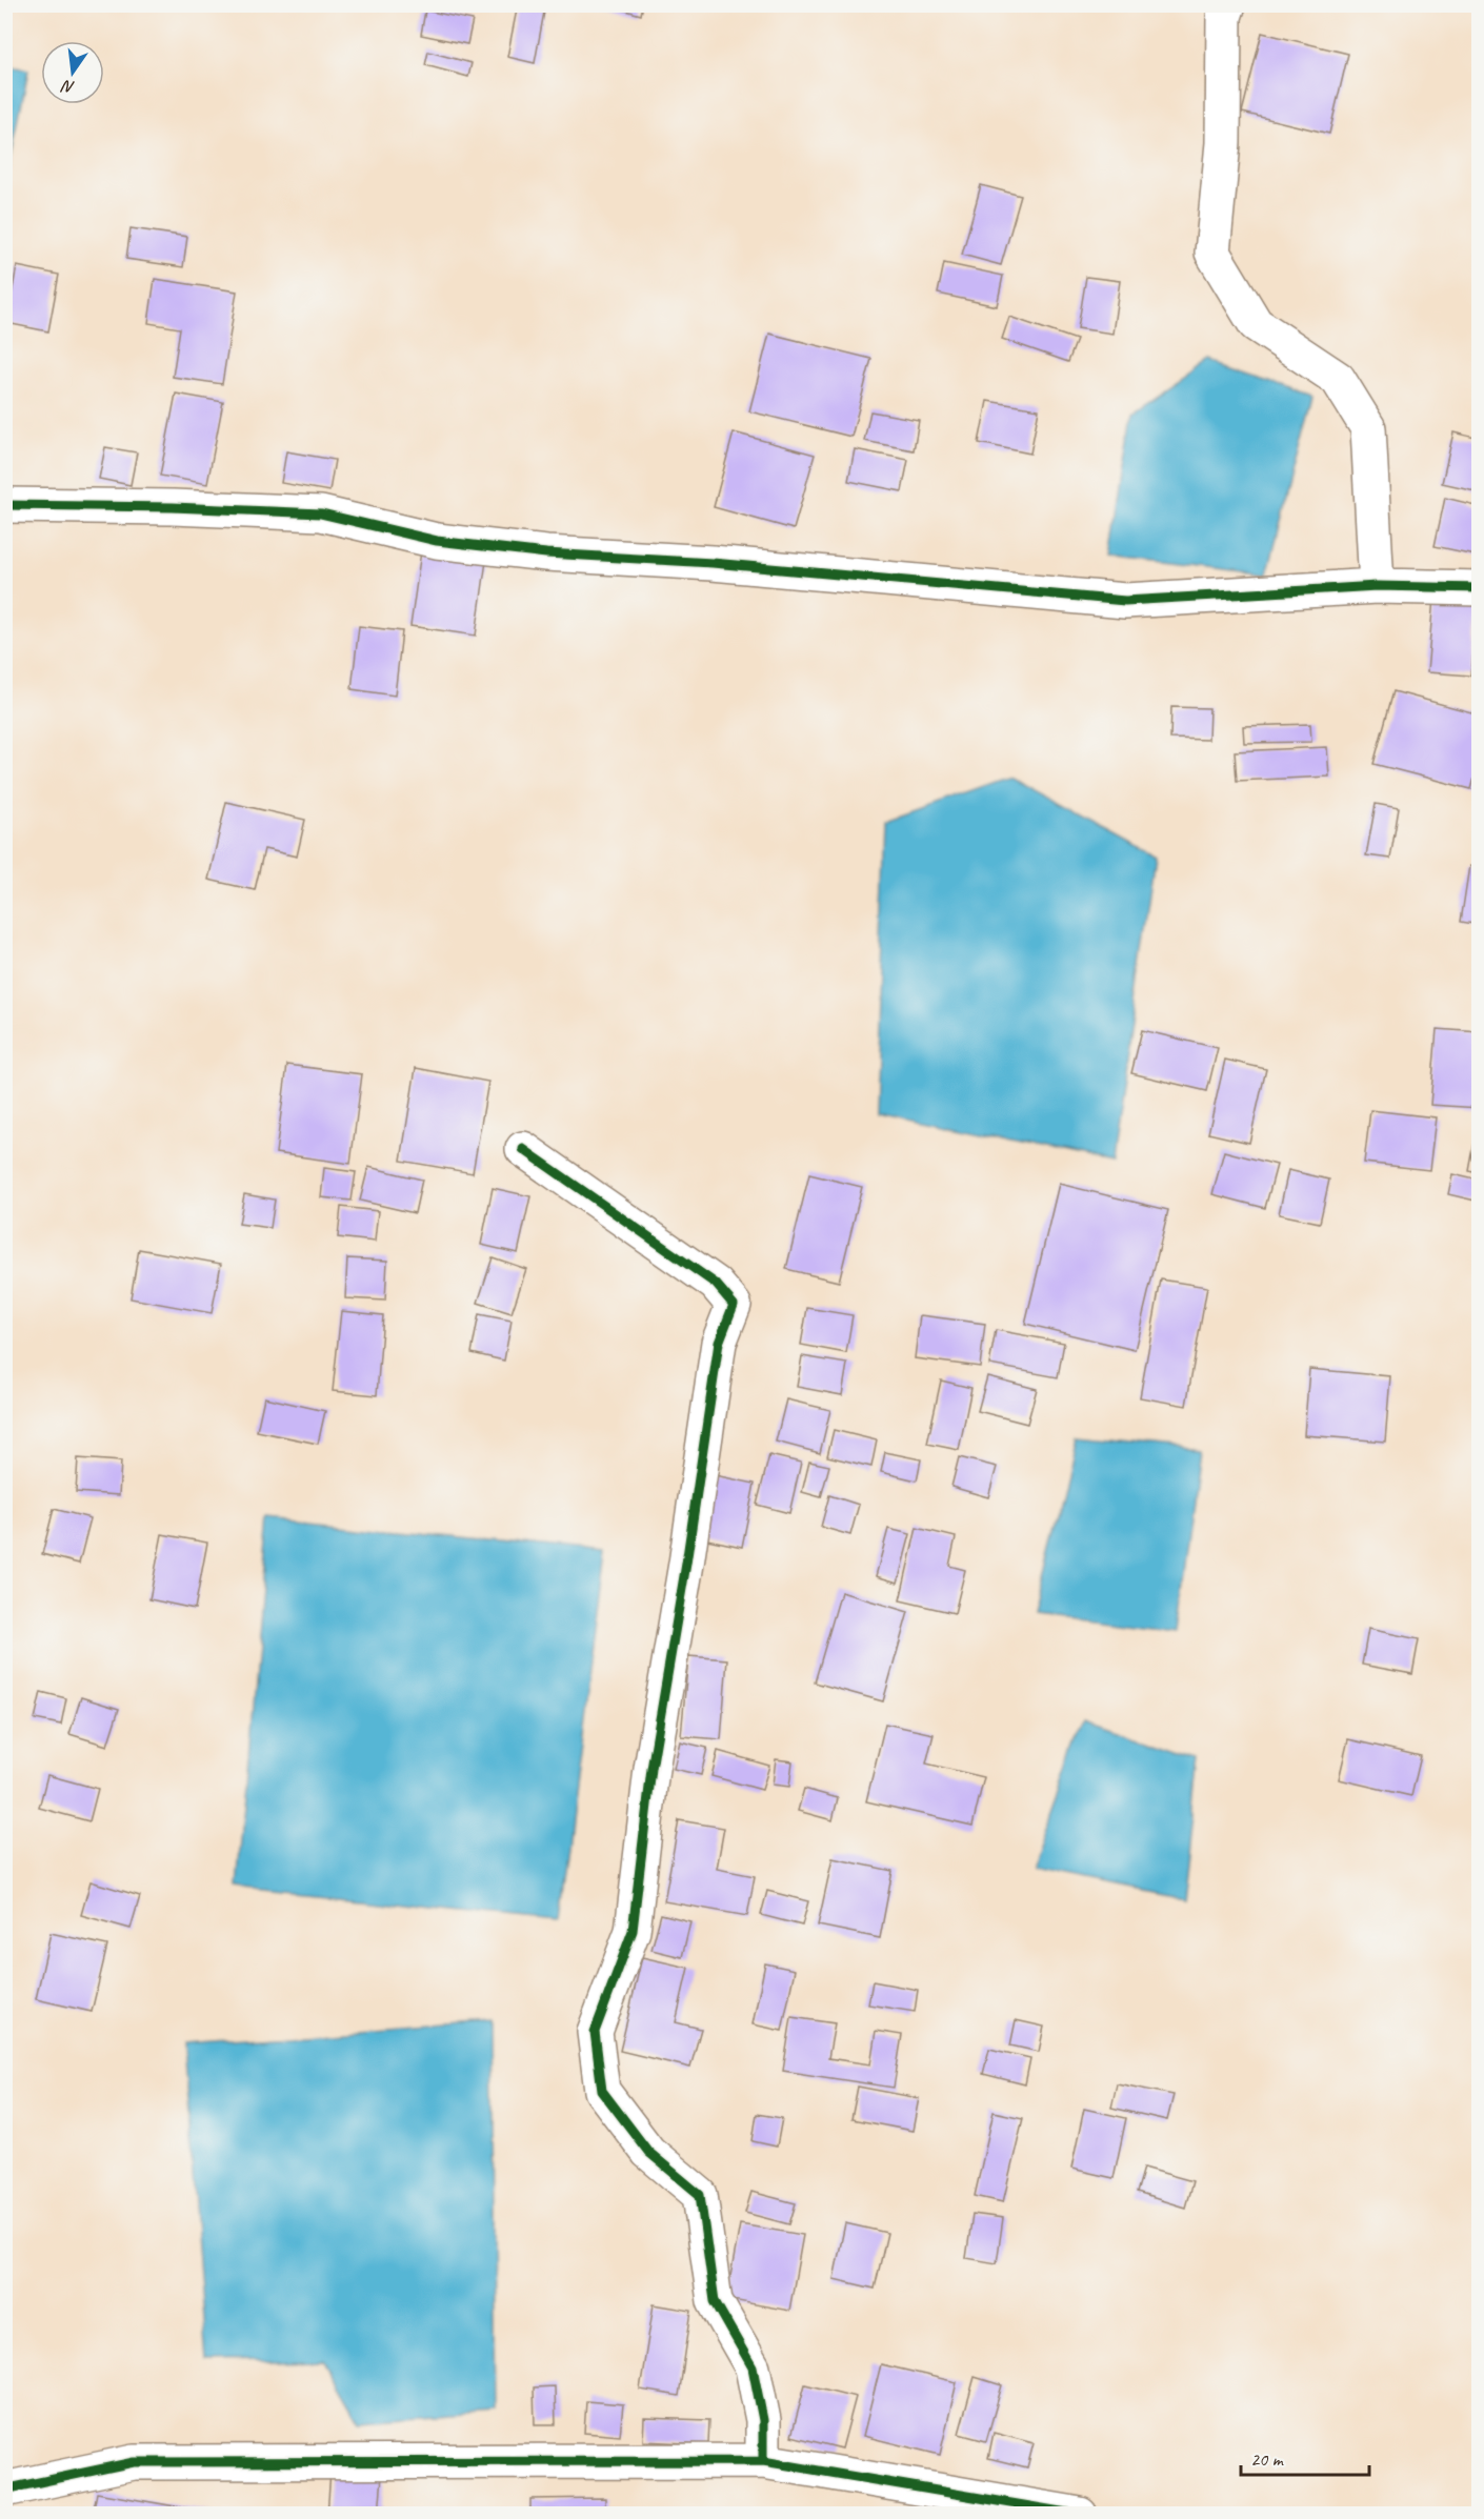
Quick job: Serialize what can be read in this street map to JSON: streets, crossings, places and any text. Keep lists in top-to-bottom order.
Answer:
{
  "scale_bar": "20 m",
  "north": "bottom"
}
